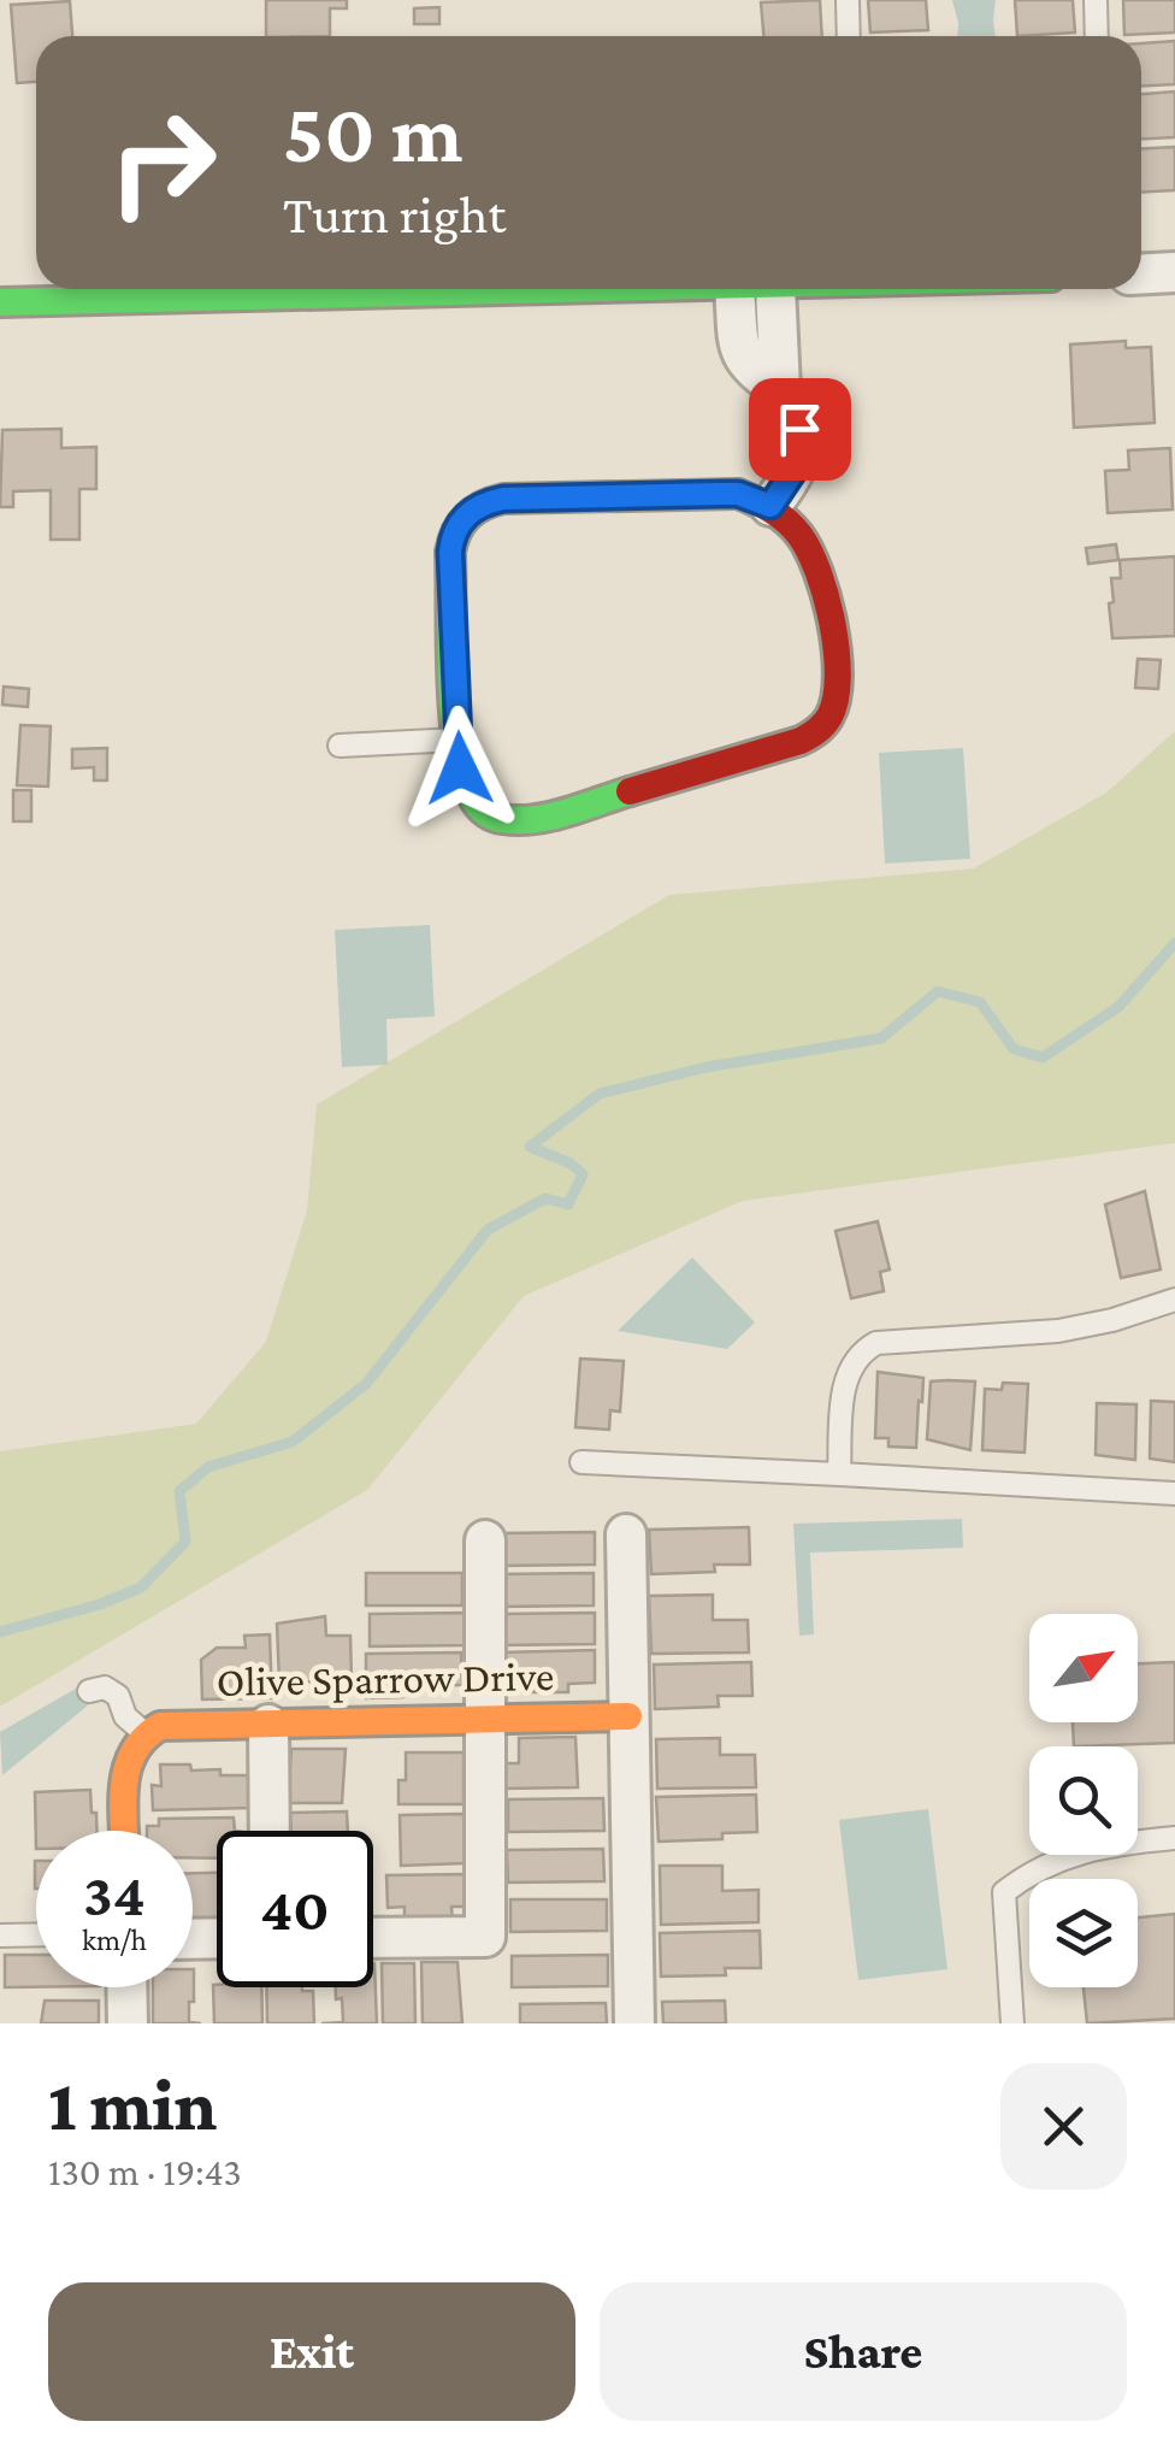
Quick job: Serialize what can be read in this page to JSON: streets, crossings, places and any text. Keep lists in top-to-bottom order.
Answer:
{
  "streets": {
    "street": ["Olive Sparrow Drive"]
  },
  "north": "top right",
  "page": {
    "turn": ["50 m", "Turn right"],
    "speed": "34 km/h",
    "limit": "40",
    "heading": ["1 min", "130 m · 19:43"],
    "buttons": ["Exit", "Share"]
  }
}
